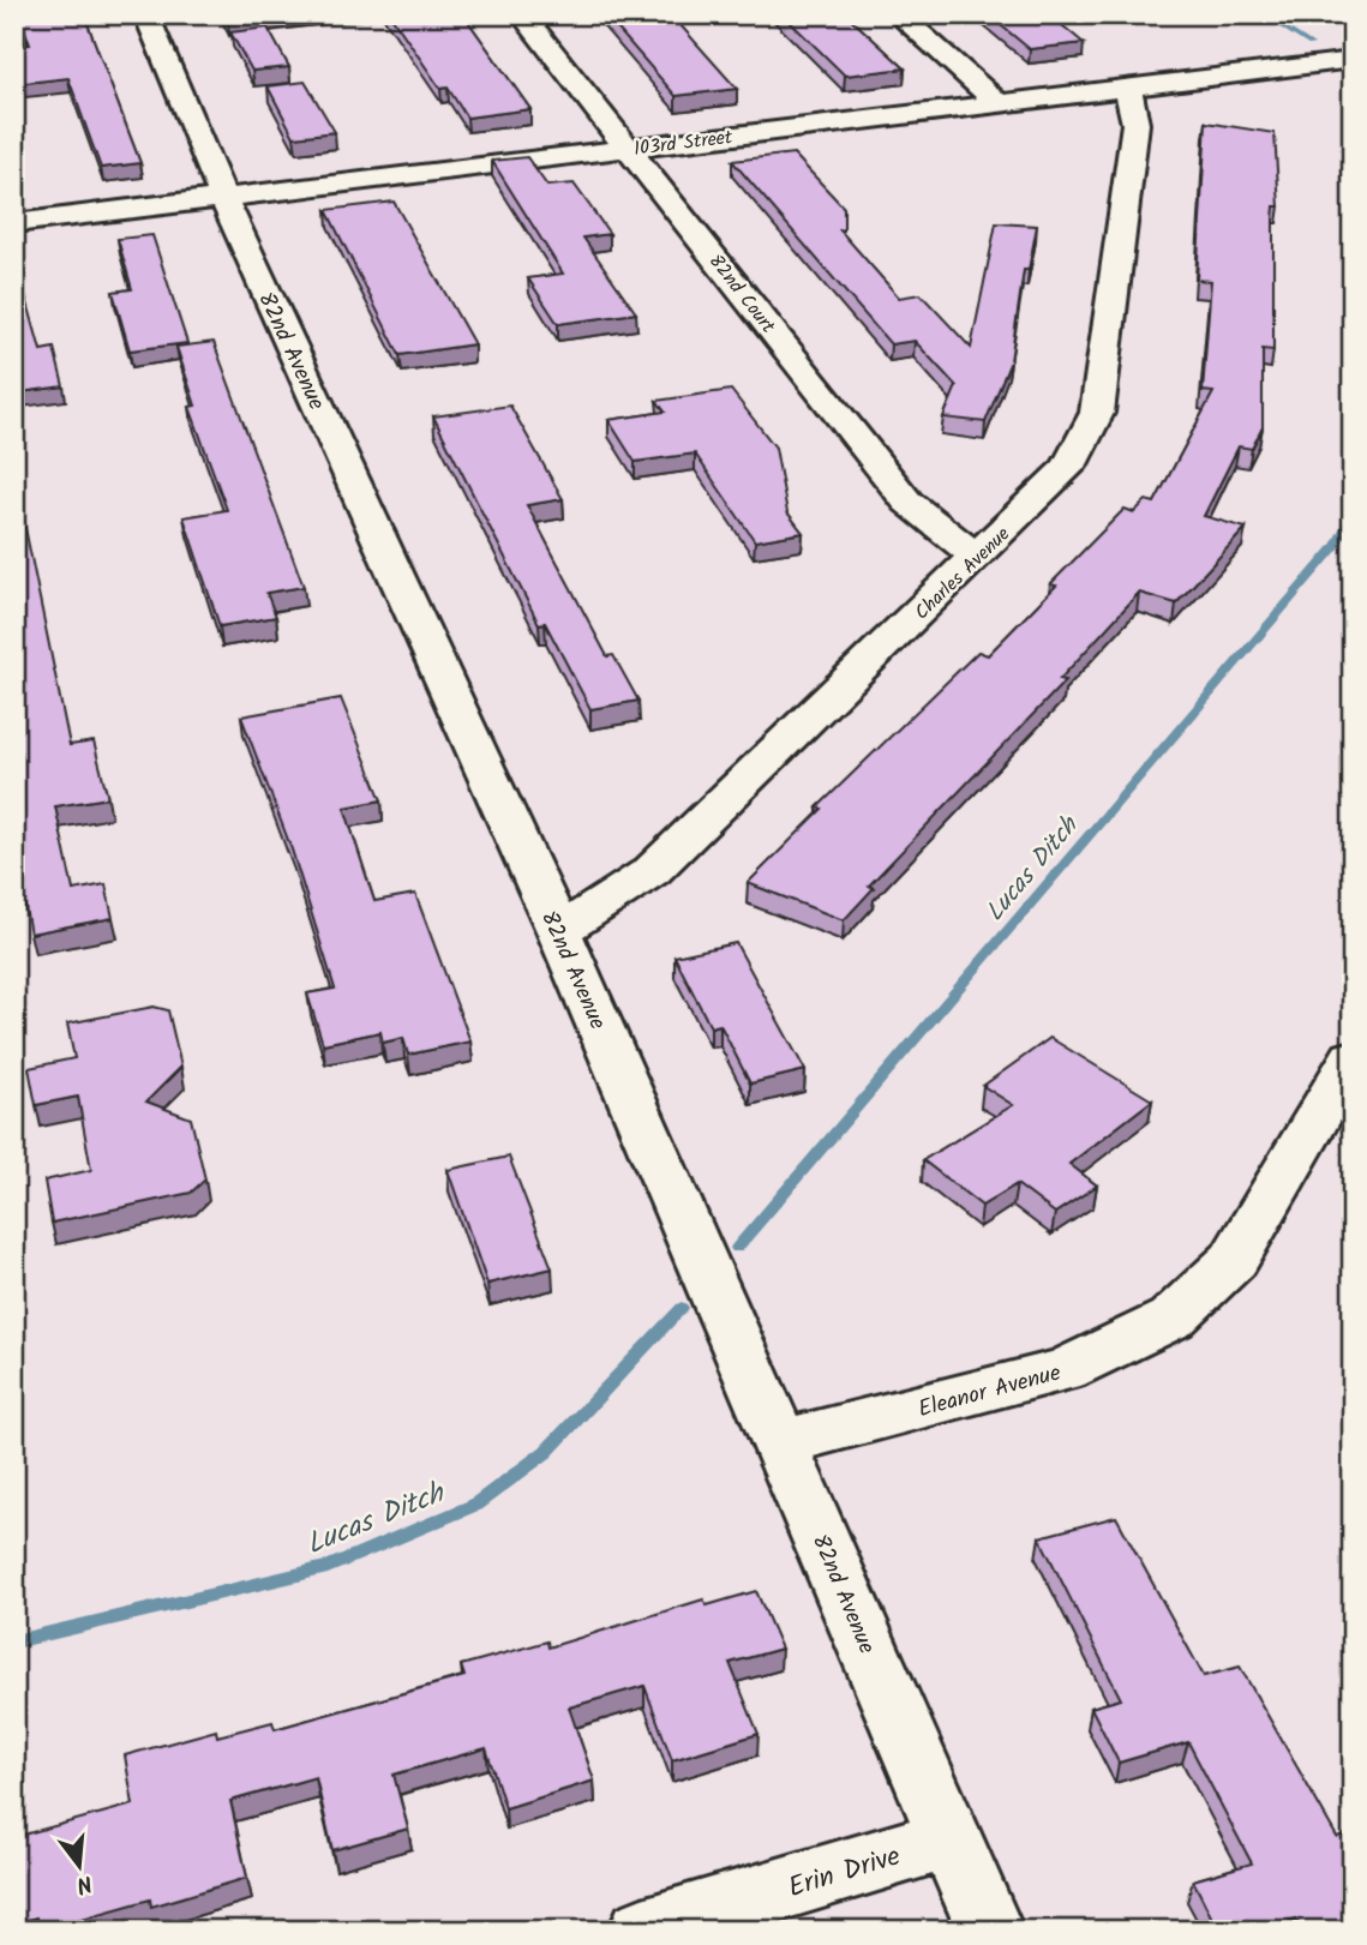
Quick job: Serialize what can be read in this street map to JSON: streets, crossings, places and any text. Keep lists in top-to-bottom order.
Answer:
{
  "streets": {
    "street": [
      "103rd Street",
      "82nd Court",
      "82nd Avenue",
      "Charles Avenue",
      "Eleanor Avenue",
      "Erin Drive"
    ]
  },
  "crossings": [
    ["103rd Street", "82nd Court"],
    ["103rd Street", "82nd Avenue"],
    ["103rd Street", "Charles Avenue"],
    ["82nd Court", "Charles Avenue"],
    ["82nd Avenue", "Charles Avenue"],
    ["82nd Avenue", "Eleanor Avenue"],
    ["82nd Avenue", "Erin Drive"]
  ],
  "water": ["Lucas Ditch"],
  "north": "bottom"
}
